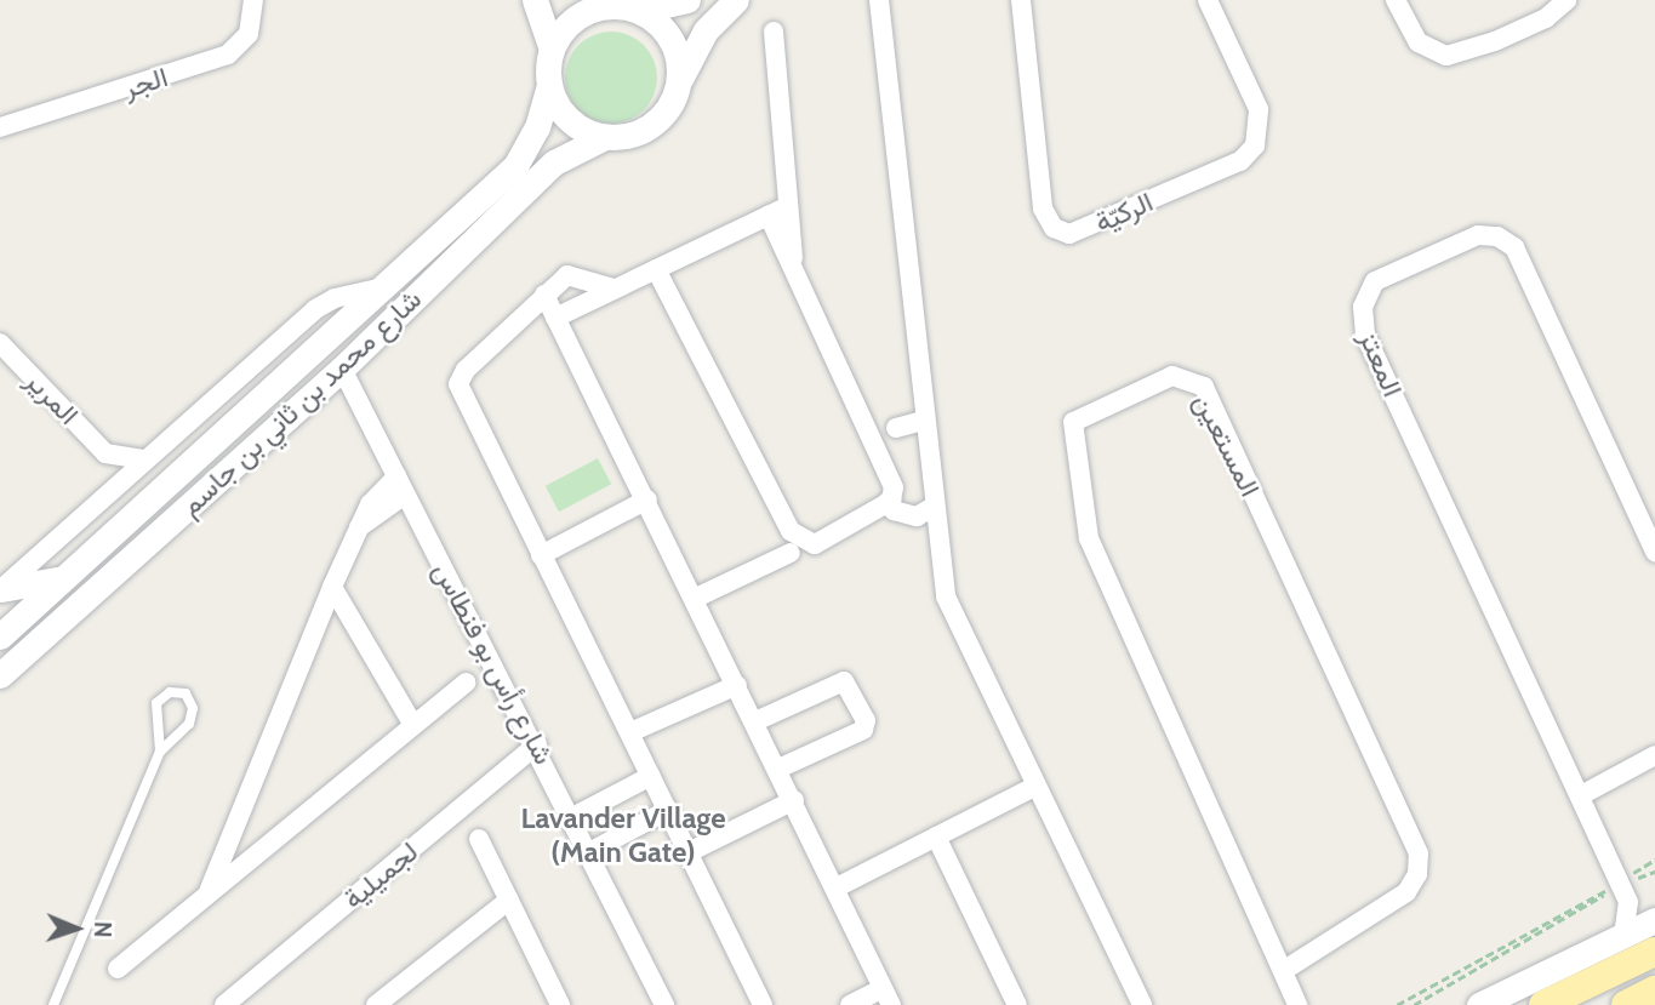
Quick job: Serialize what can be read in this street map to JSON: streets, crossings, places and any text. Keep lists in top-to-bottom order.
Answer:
{
  "streets": {
    "main road": ["شارع محمد بن ثاني بن جاسم"],
    "street": [
      "الجر",
      "الركيّة",
      "المعتز",
      "المرير",
      "المستعين",
      "شارع رأس بو فنطاس",
      "لجميلية"
    ]
  },
  "crossings": [
    ["شارع محمد بن ثاني بن جاسم", "شارع رأس بو فنطاس"],
    ["شارع رأس بو فنطاس", "لجميلية"]
  ],
  "districts": ["Lavander Village (Main Gate)"],
  "north": "right"
}
